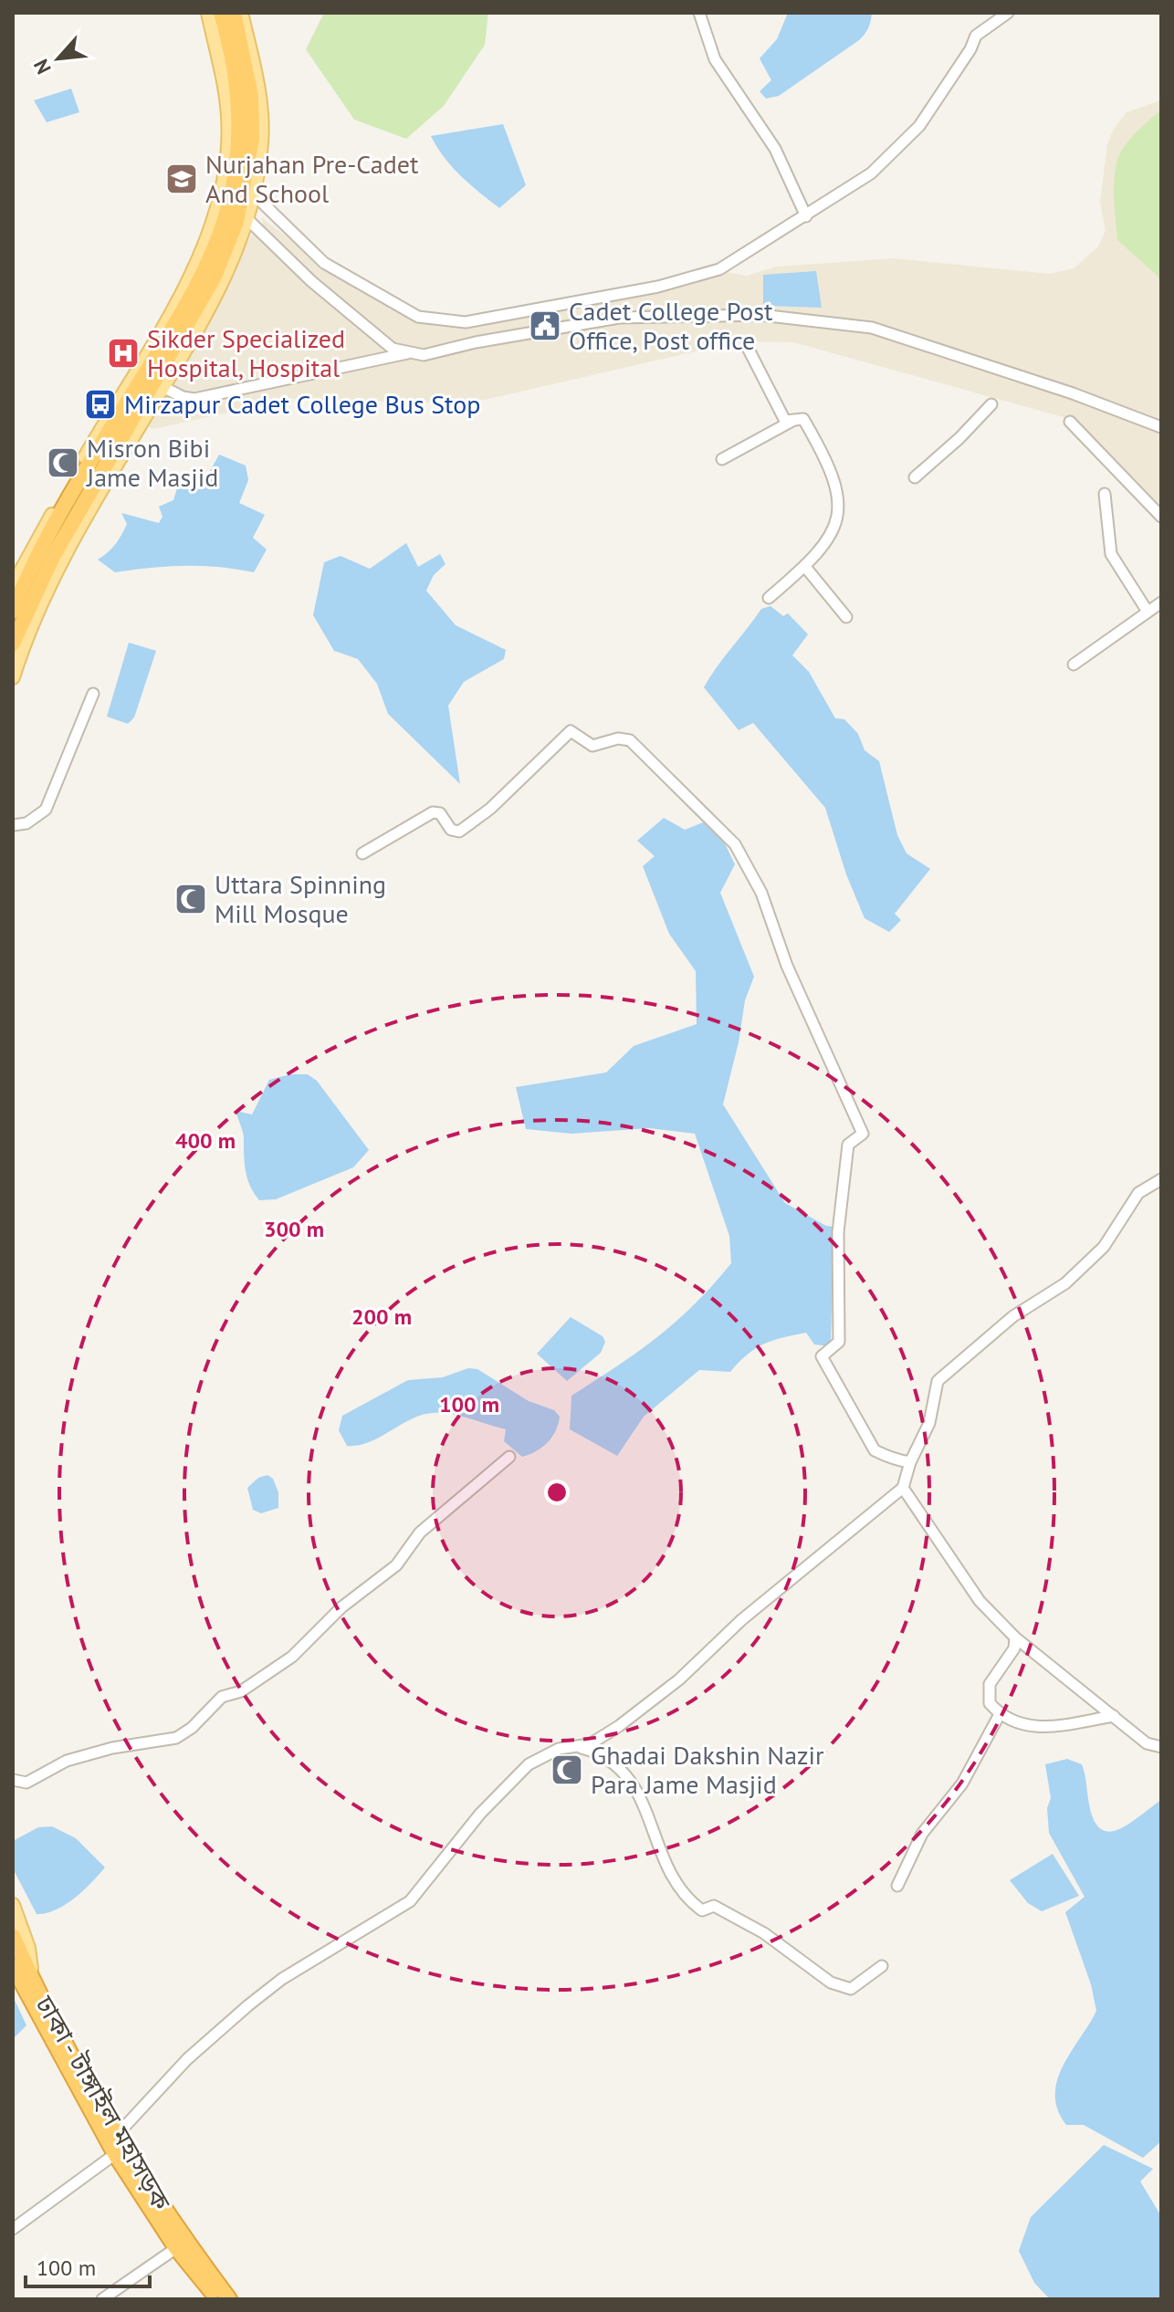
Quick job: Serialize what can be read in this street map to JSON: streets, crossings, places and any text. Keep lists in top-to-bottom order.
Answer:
{
  "streets": {
    "highway": ["ঢাকা - টাঙ্গাইল মহাসড়ক"]
  },
  "places": {
    "school or university": ["Nurjahan Pre-Cadet And School"],
    "public building": ["Cadet College Post Office, Post office"],
    "hospital": ["Sikder Specialized Hospital, Hospital"],
    "bus stop": ["Mirzapur Cadet College Bus Stop"],
    "mosque": ["Misron Bibi Jame Masjid", "Uttara Spinning Mill Mosque", "Ghadai Dakshin Nazir Para Jame Masjid"]
  },
  "scale_bar": "100 m",
  "north": "bottom left",
  "rings": [
    "400 m",
    "300 m",
    "200 m",
    "100 m"
  ]
}
